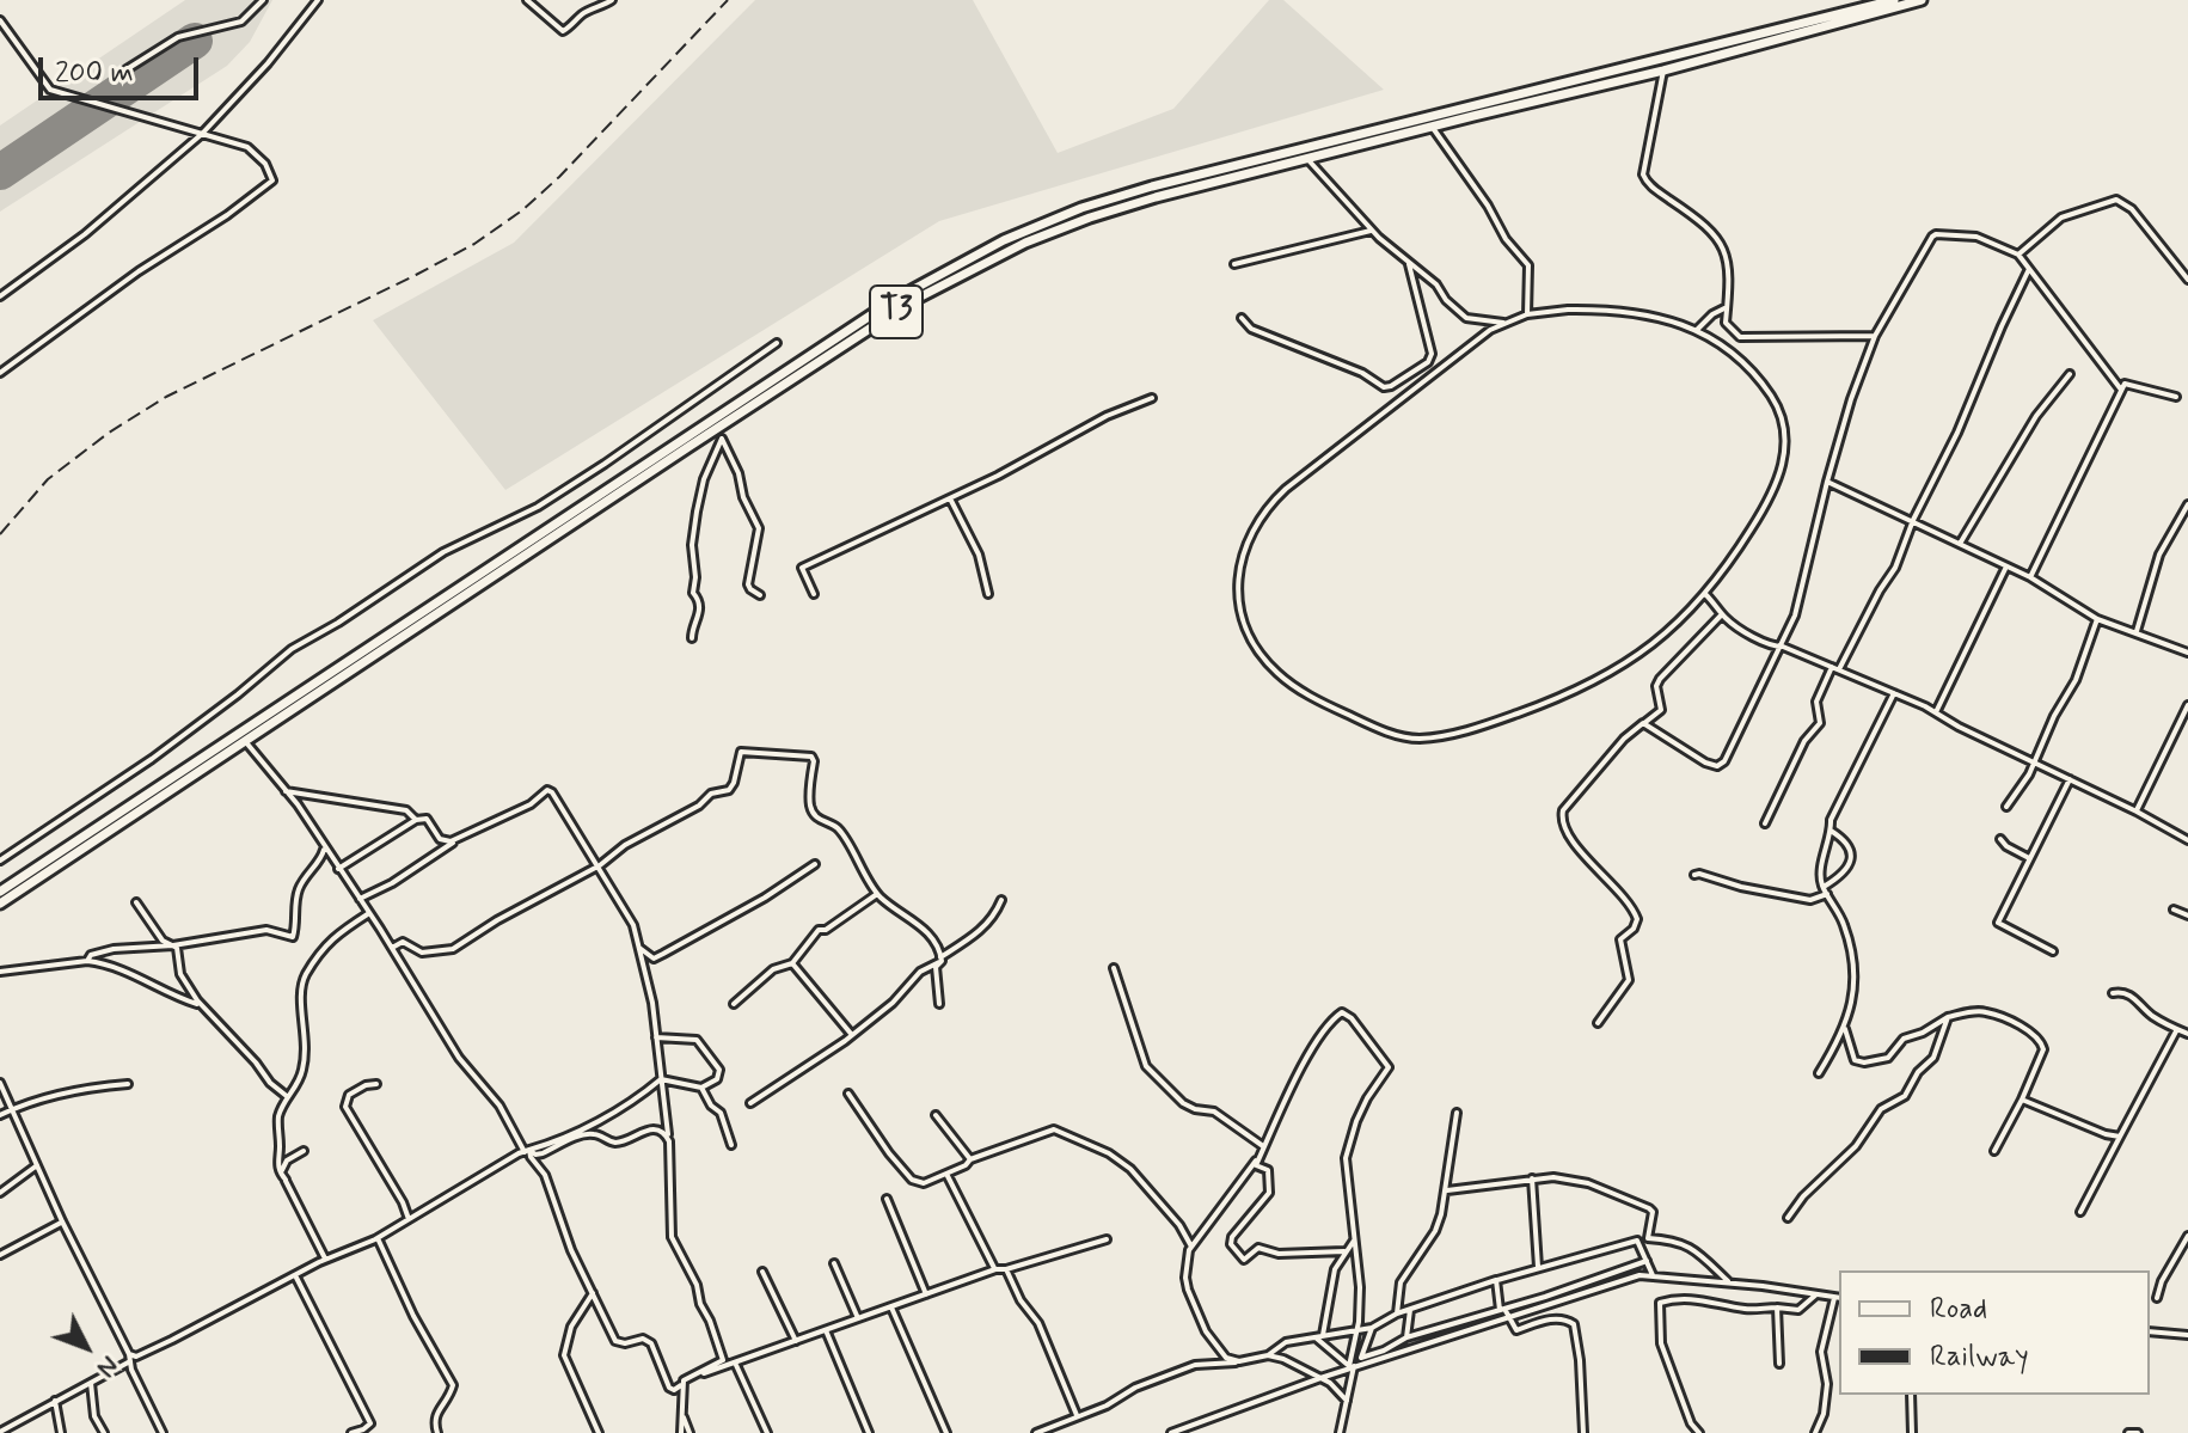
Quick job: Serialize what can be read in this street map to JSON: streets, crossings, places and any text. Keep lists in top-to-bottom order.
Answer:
{
  "streets": {
    "highway": ["T3"]
  },
  "legend": ["Road", "Railway"],
  "scale_bar": "200 m",
  "north": "bottom right"
}
